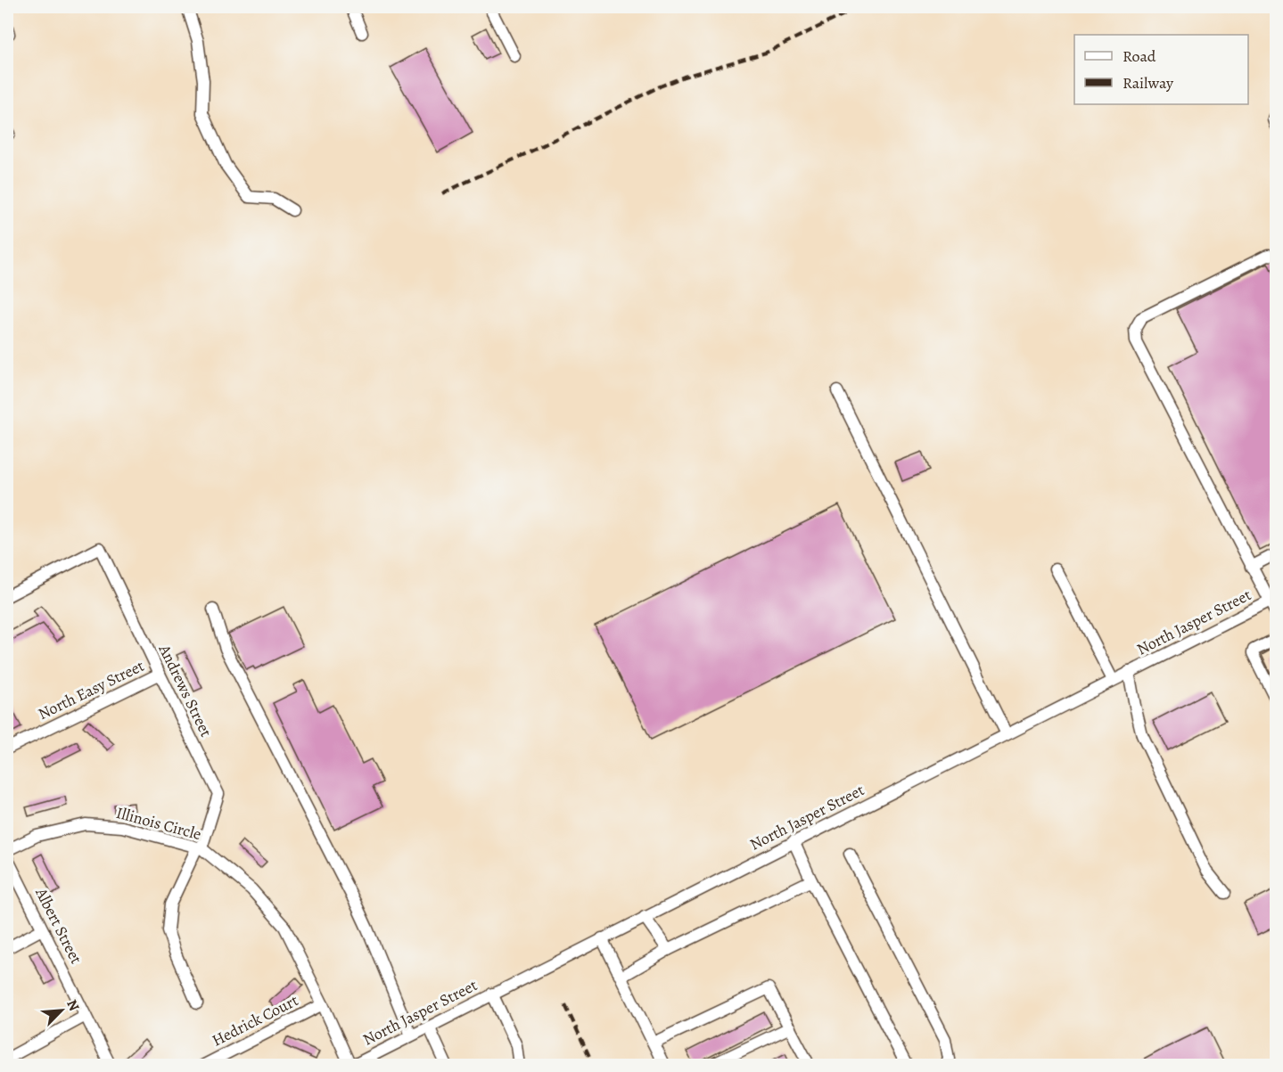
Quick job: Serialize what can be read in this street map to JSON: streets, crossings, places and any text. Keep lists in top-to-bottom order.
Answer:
{
  "streets": {
    "street": [
      "North Jasper Street",
      "North Easy Street",
      "Andrews Street",
      "Illinois Circle",
      "Albert Street",
      "Hedrick Court"
    ]
  },
  "crossings": [
    ["North Jasper Street", "Illinois Circle"],
    ["North Easy Street", "Andrews Street"],
    ["Andrews Street", "Illinois Circle"],
    ["Illinois Circle", "Hedrick Court"]
  ],
  "legend": ["Road", "Railway"],
  "north": "top right"
}
